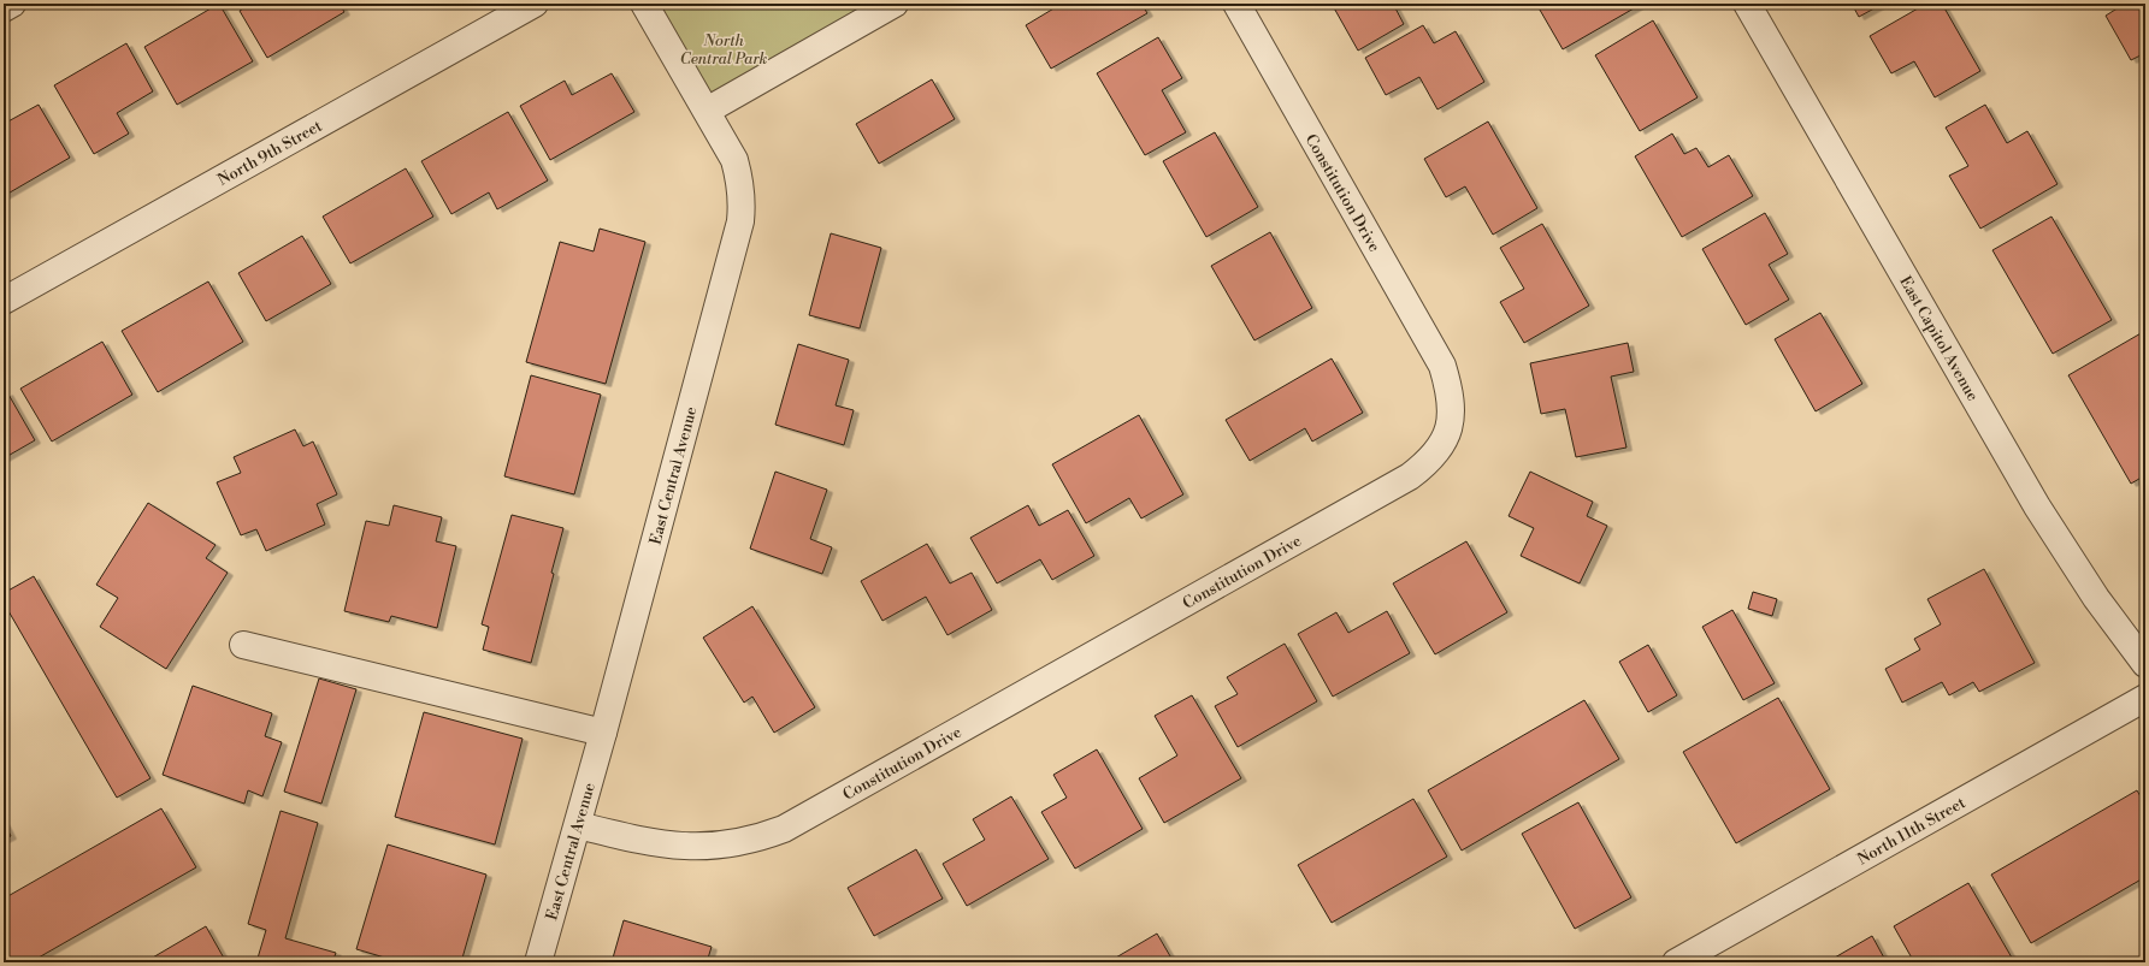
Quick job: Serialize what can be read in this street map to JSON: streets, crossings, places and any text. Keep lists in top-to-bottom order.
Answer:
{
  "streets": {
    "street": [
      "North 9th Street",
      "Constitution Drive",
      "East Capitol Avenue",
      "East Central Avenue",
      "North 11th Street"
    ]
  },
  "crossings": [
    ["Constitution Drive", "East Central Avenue"]
  ],
  "parks": ["North Central Park"]
}
